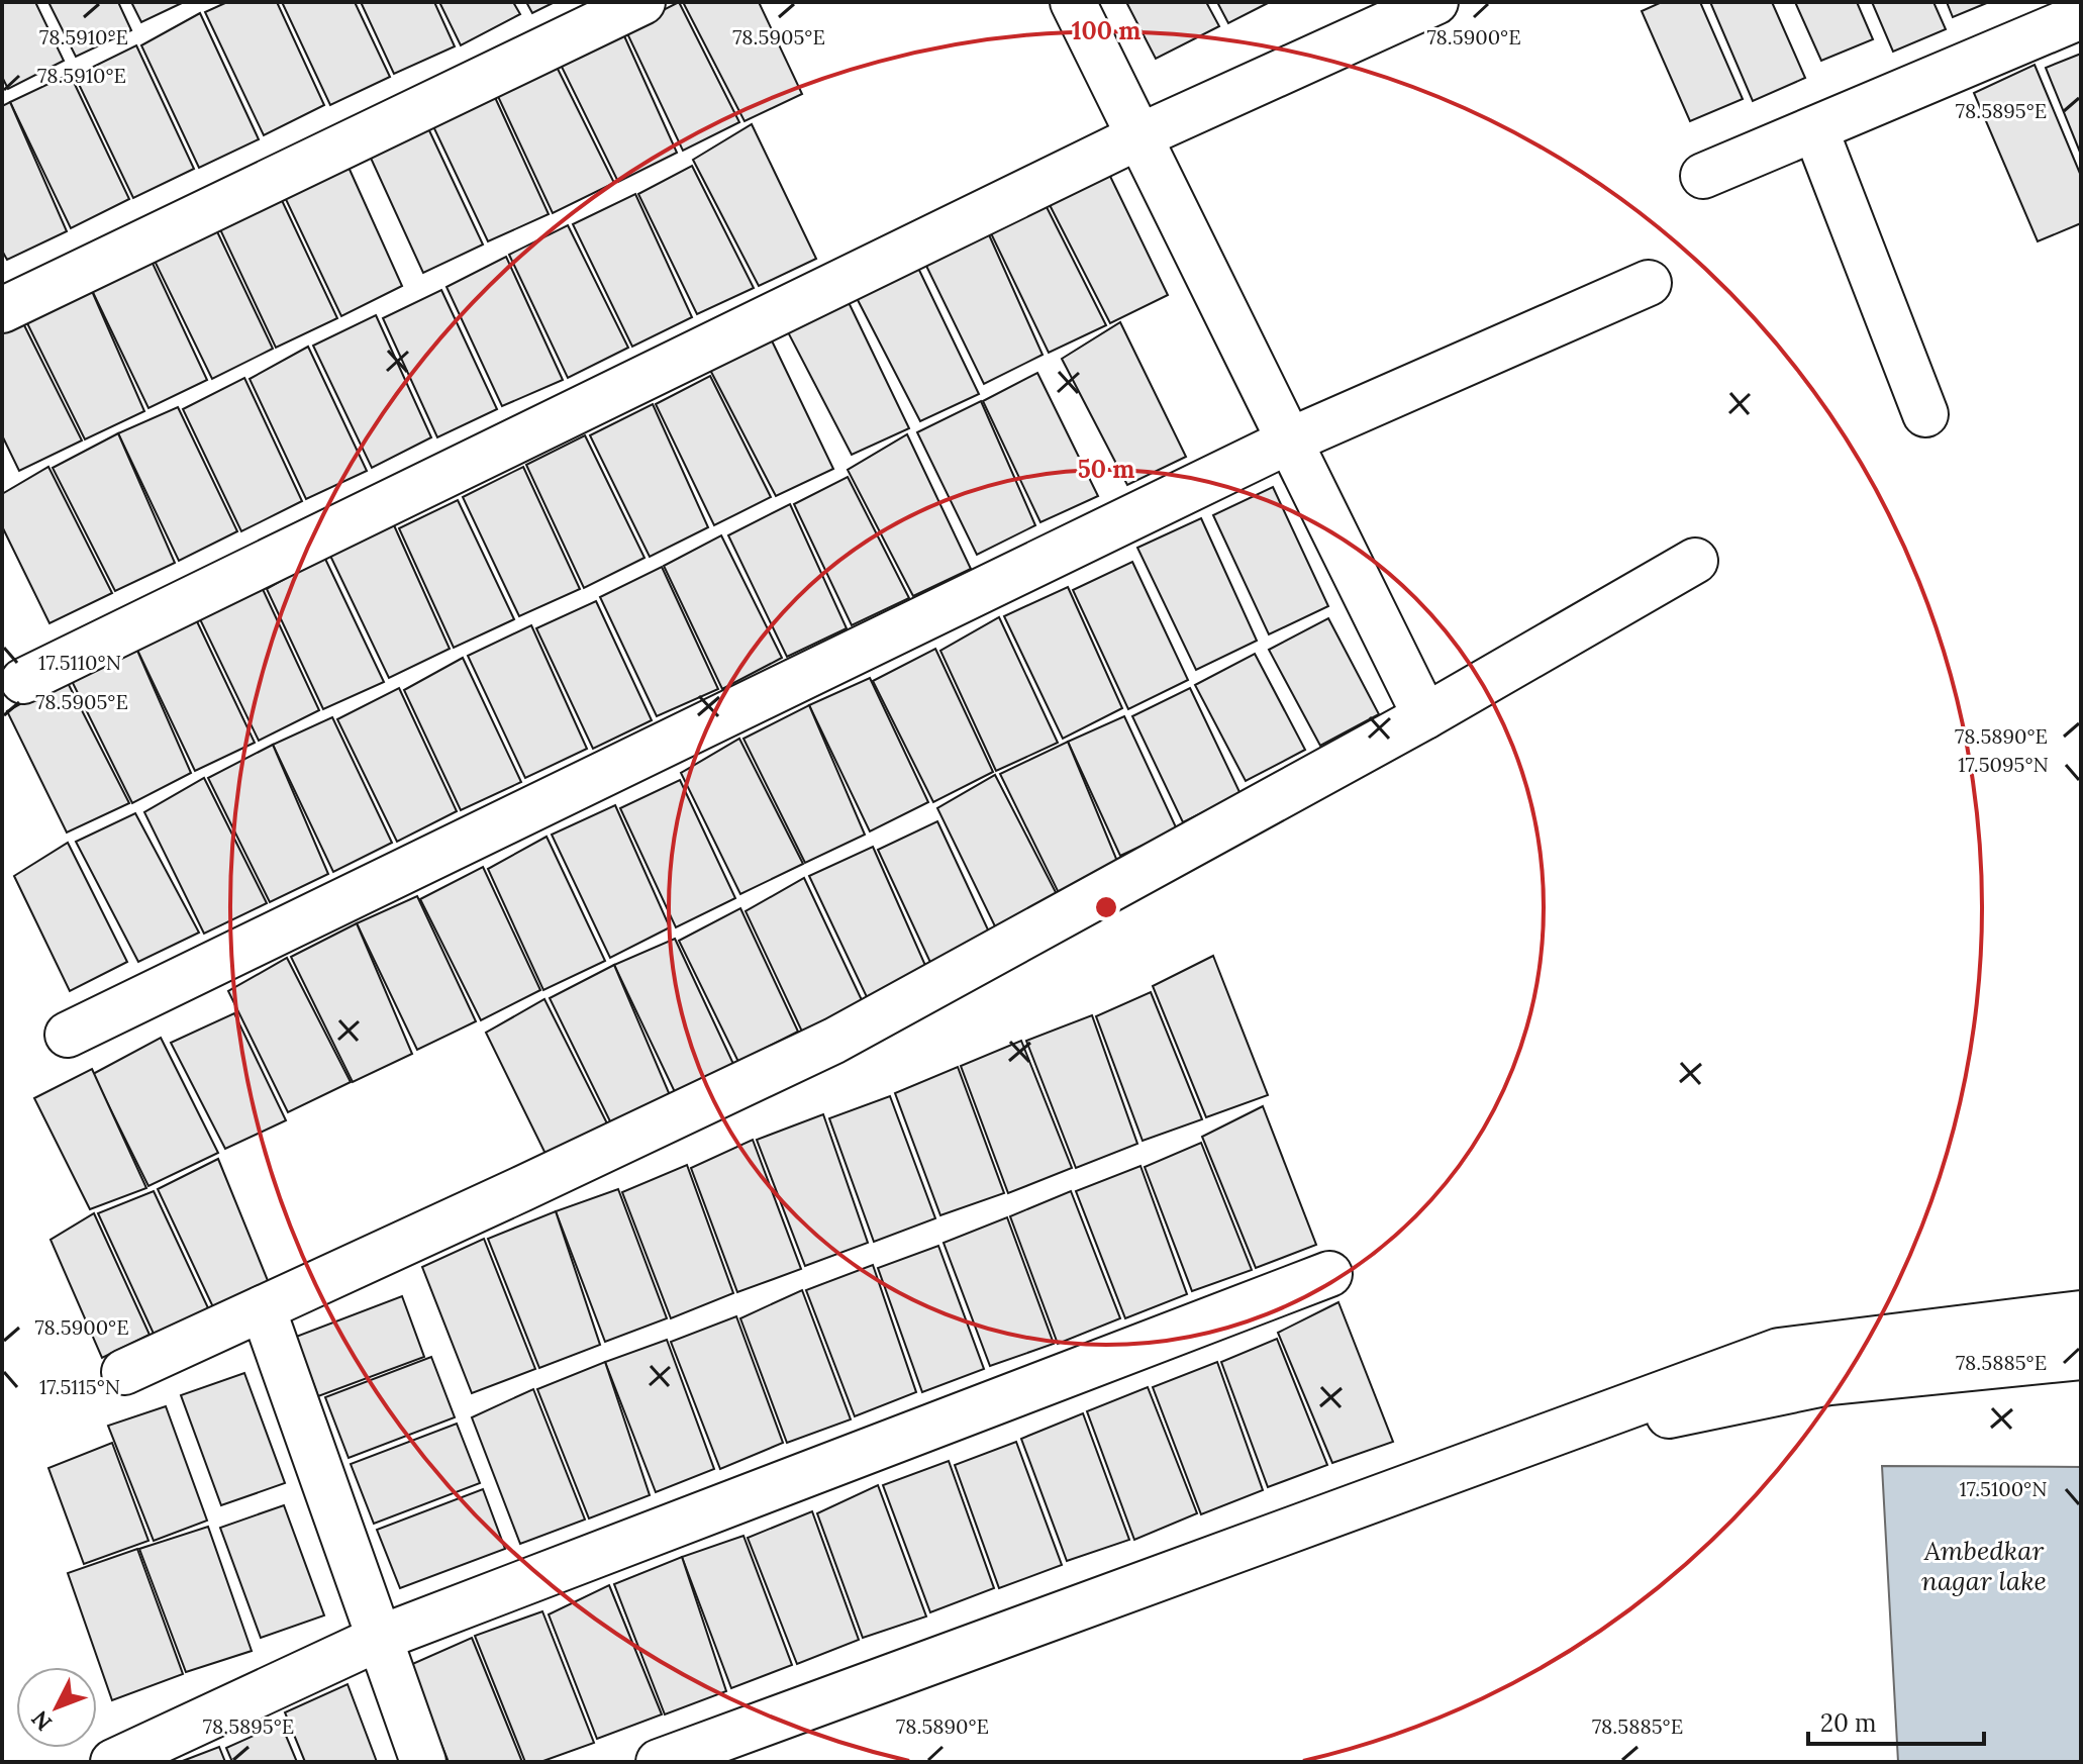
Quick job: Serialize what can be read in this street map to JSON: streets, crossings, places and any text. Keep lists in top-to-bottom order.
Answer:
{
  "water": ["Ambedkar nagar lake"],
  "scale_bar": "20 m",
  "north": "bottom left",
  "coordinates": [
    "78.5910°E",
    "78.5905°E",
    "78.5900°E",
    "78.5895°E",
    "17.5110°N",
    "78.5890°E",
    "17.5095°N",
    "78.5885°E",
    "17.5115°N",
    "17.5100°N"
  ],
  "rings": ["100 m", "50 m"]
}
